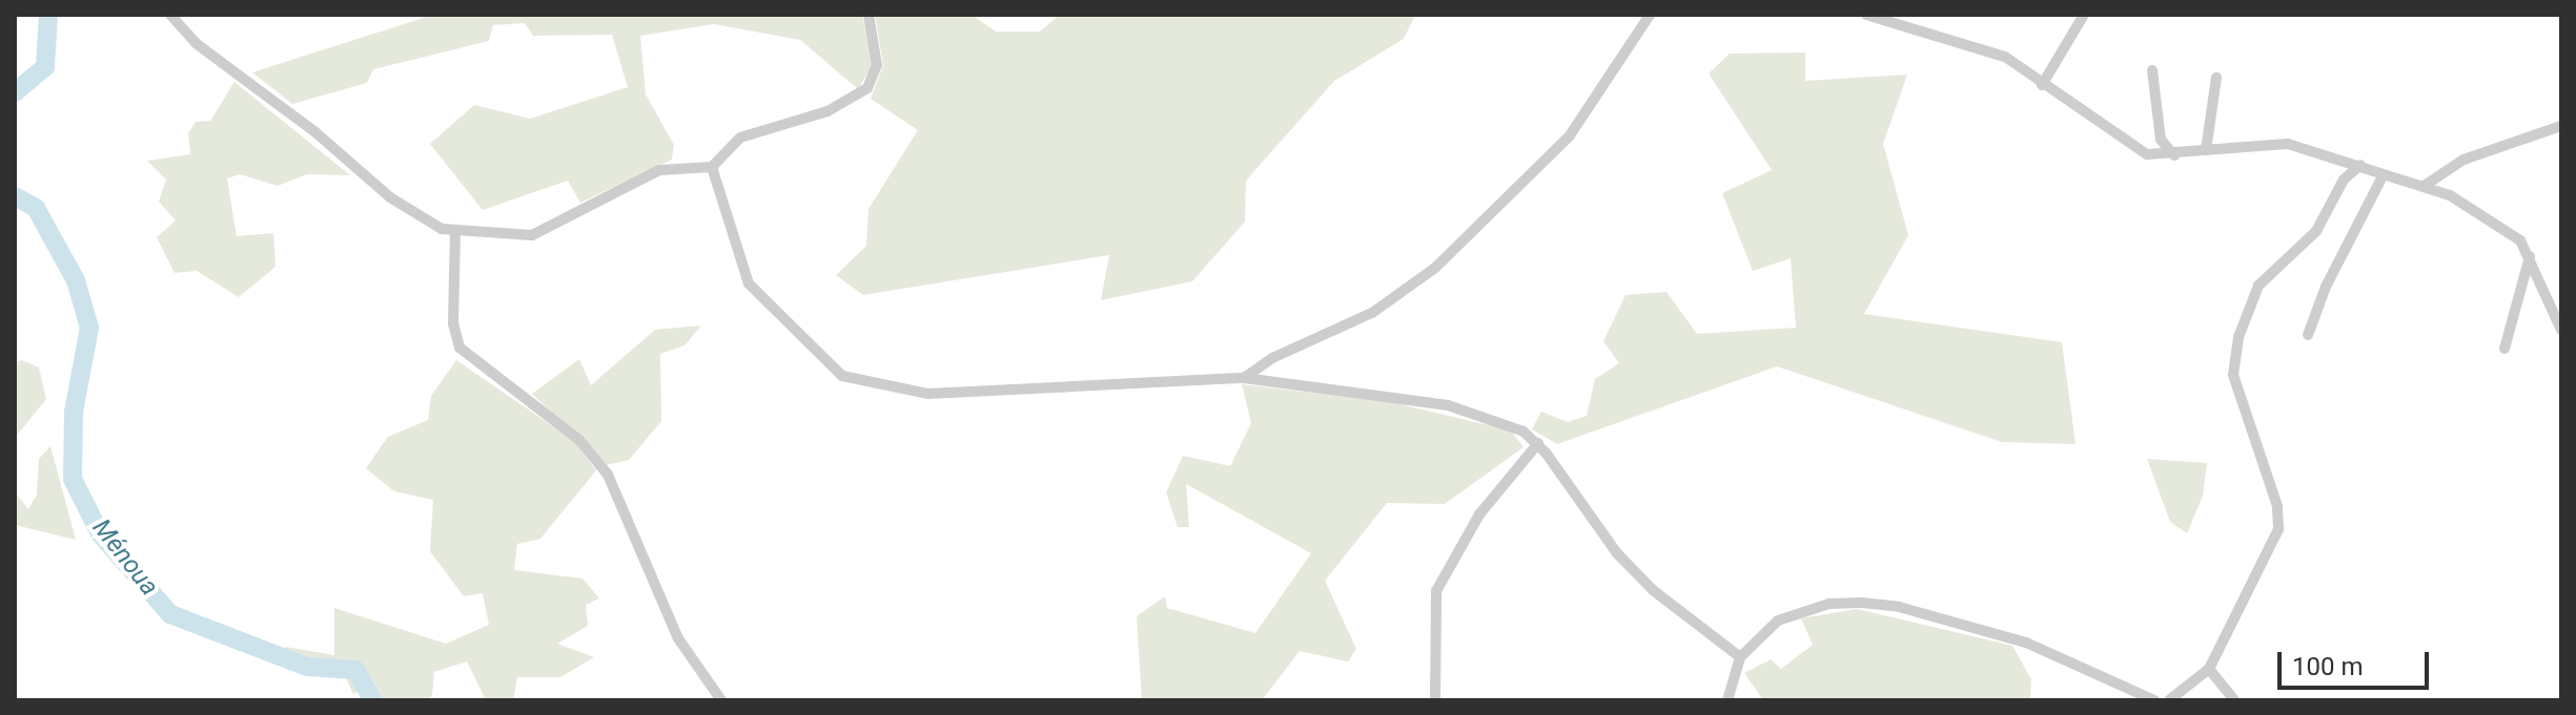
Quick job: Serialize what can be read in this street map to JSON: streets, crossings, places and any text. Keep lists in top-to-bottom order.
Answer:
{
  "water": ["Ménoua"],
  "scale_bar": "100 m"
}
